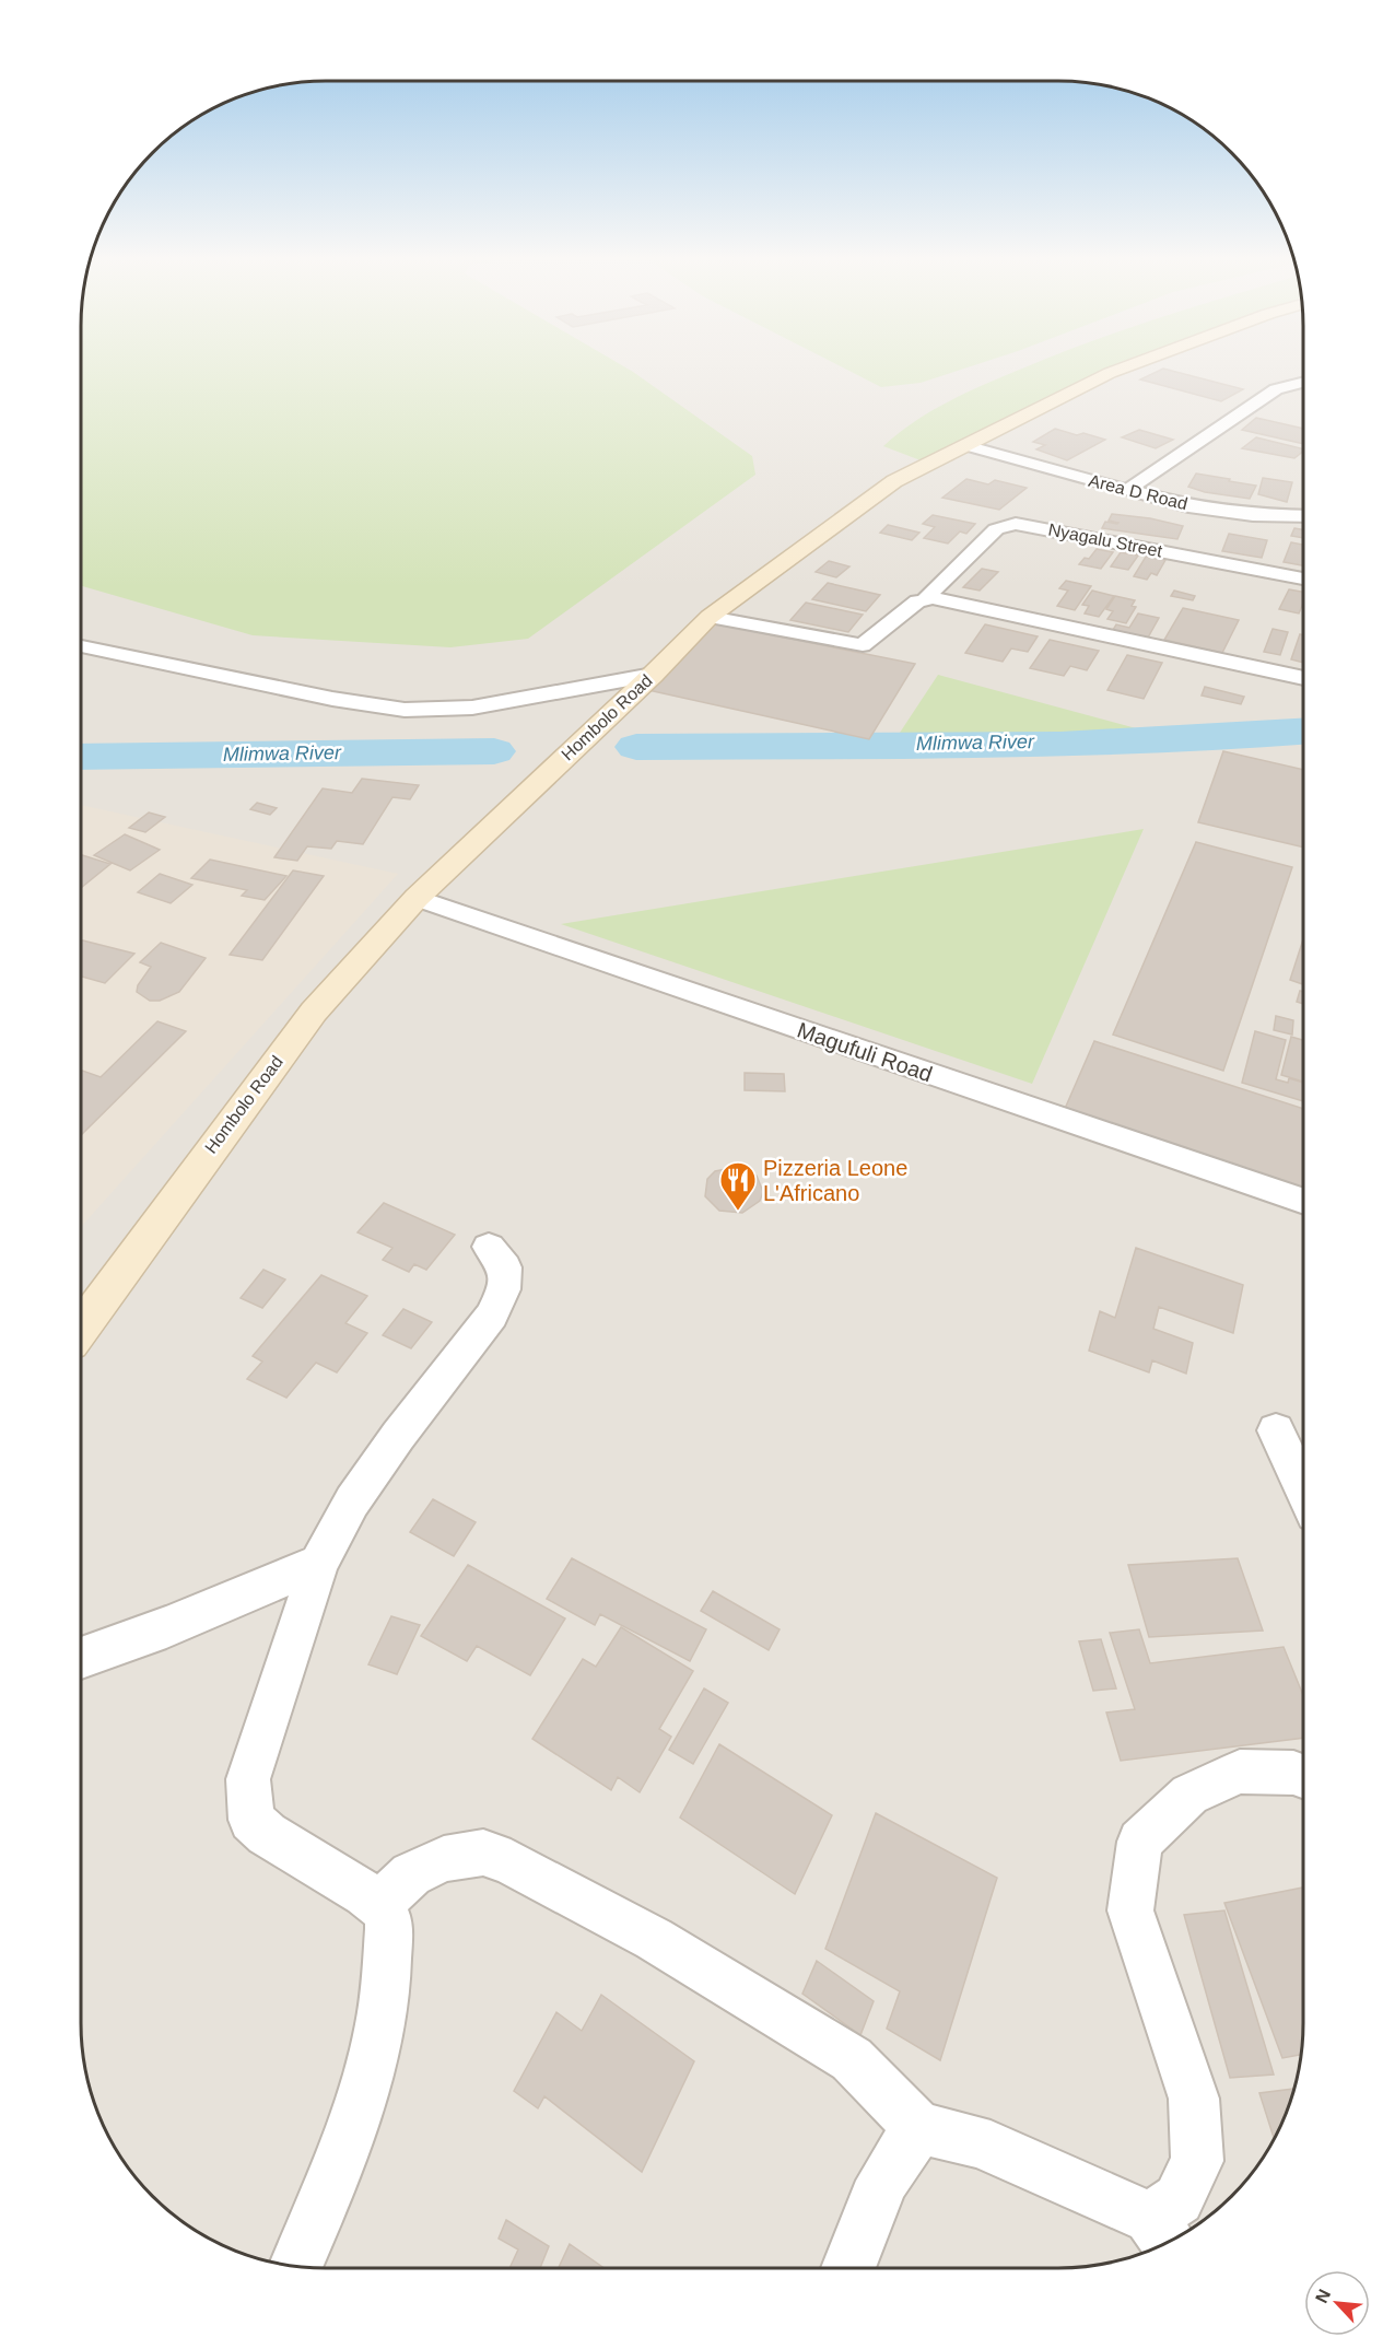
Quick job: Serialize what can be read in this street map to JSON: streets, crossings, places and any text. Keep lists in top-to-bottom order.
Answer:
{
  "streets": {
    "street": [
      "Area D Road",
      "Nyagalu Street",
      "Hombolo Road",
      "Magufuli Road"
    ]
  },
  "crossings": [
    ["Area D Road", "Hombolo Road"],
    ["Nyagalu Street", "Hombolo Road"],
    ["Hombolo Road", "Magufuli Road"]
  ],
  "water": ["Mlimwa River"],
  "places": {
    "restaurant": ["Pizzeria Leone L'Africano"]
  },
  "north": "top left"
}
